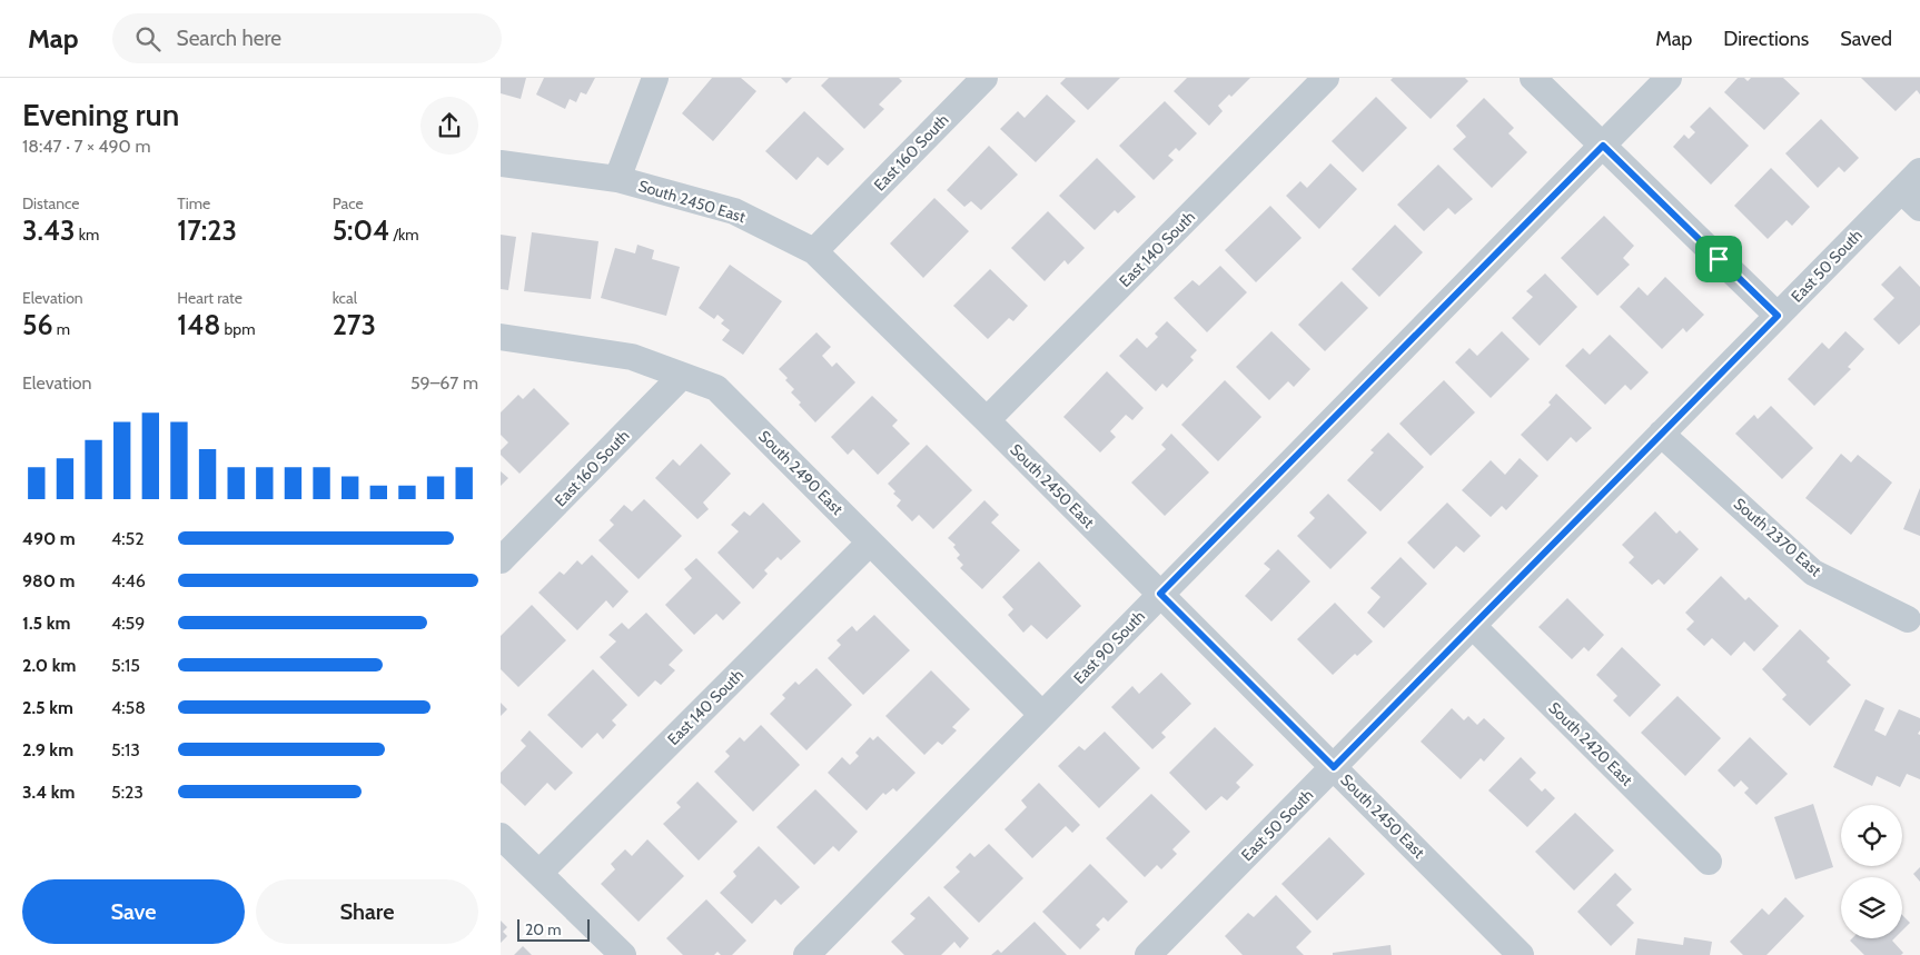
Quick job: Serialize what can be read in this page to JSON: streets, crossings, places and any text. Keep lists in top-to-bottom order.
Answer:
{
  "streets": {
    "street": [
      "East 160 South",
      "South 2450 East",
      "East 140 South",
      "East 50 South",
      "South 2490 East",
      "South 2370 East",
      "East 90 South",
      "South 2420 East"
    ]
  },
  "crossings": [
    ["East 160 South", "South 2450 East"],
    ["East 160 South", "South 2490 East"],
    ["South 2450 East", "East 140 South"],
    ["South 2450 East", "East 50 South"],
    ["South 2450 East", "East 90 South"],
    ["East 140 South", "South 2490 East"],
    ["East 50 South", "South 2370 East"],
    ["East 50 South", "South 2420 East"],
    ["South 2490 East", "East 90 South"]
  ],
  "scale_bar": "20 m",
  "page": {
    "header": "Map",
    "search": "Search here",
    "nav": ["Map", "Directions", "Saved"],
    "heading": ["Evening run", "18:47 · 7 × 490 m"],
    "stats": [
      ["Distance", "3.43 km"],
      ["Time", "17:23"],
      ["Pace", "5:04 /km"],
      ["Elevation", "56 m"],
      ["Heart rate", "148 bpm"],
      ["kcal", "273"]
    ],
    "chart": ["Elevation", "59–67 m"],
    "list": [
      {
        "name": "490 m",
        "note": "4:52"
      },
      {
        "name": "980 m",
        "note": "4:46"
      },
      {
        "name": "1.5 km",
        "note": "4:59"
      },
      {
        "name": "2.0 km",
        "note": "5:15"
      },
      {
        "name": "2.5 km",
        "note": "4:58"
      },
      {
        "name": "2.9 km",
        "note": "5:13"
      },
      {
        "name": "3.4 km",
        "note": "5:23"
      }
    ],
    "buttons": ["Save", "Share"],
    "scale": "20 m"
  }
}
